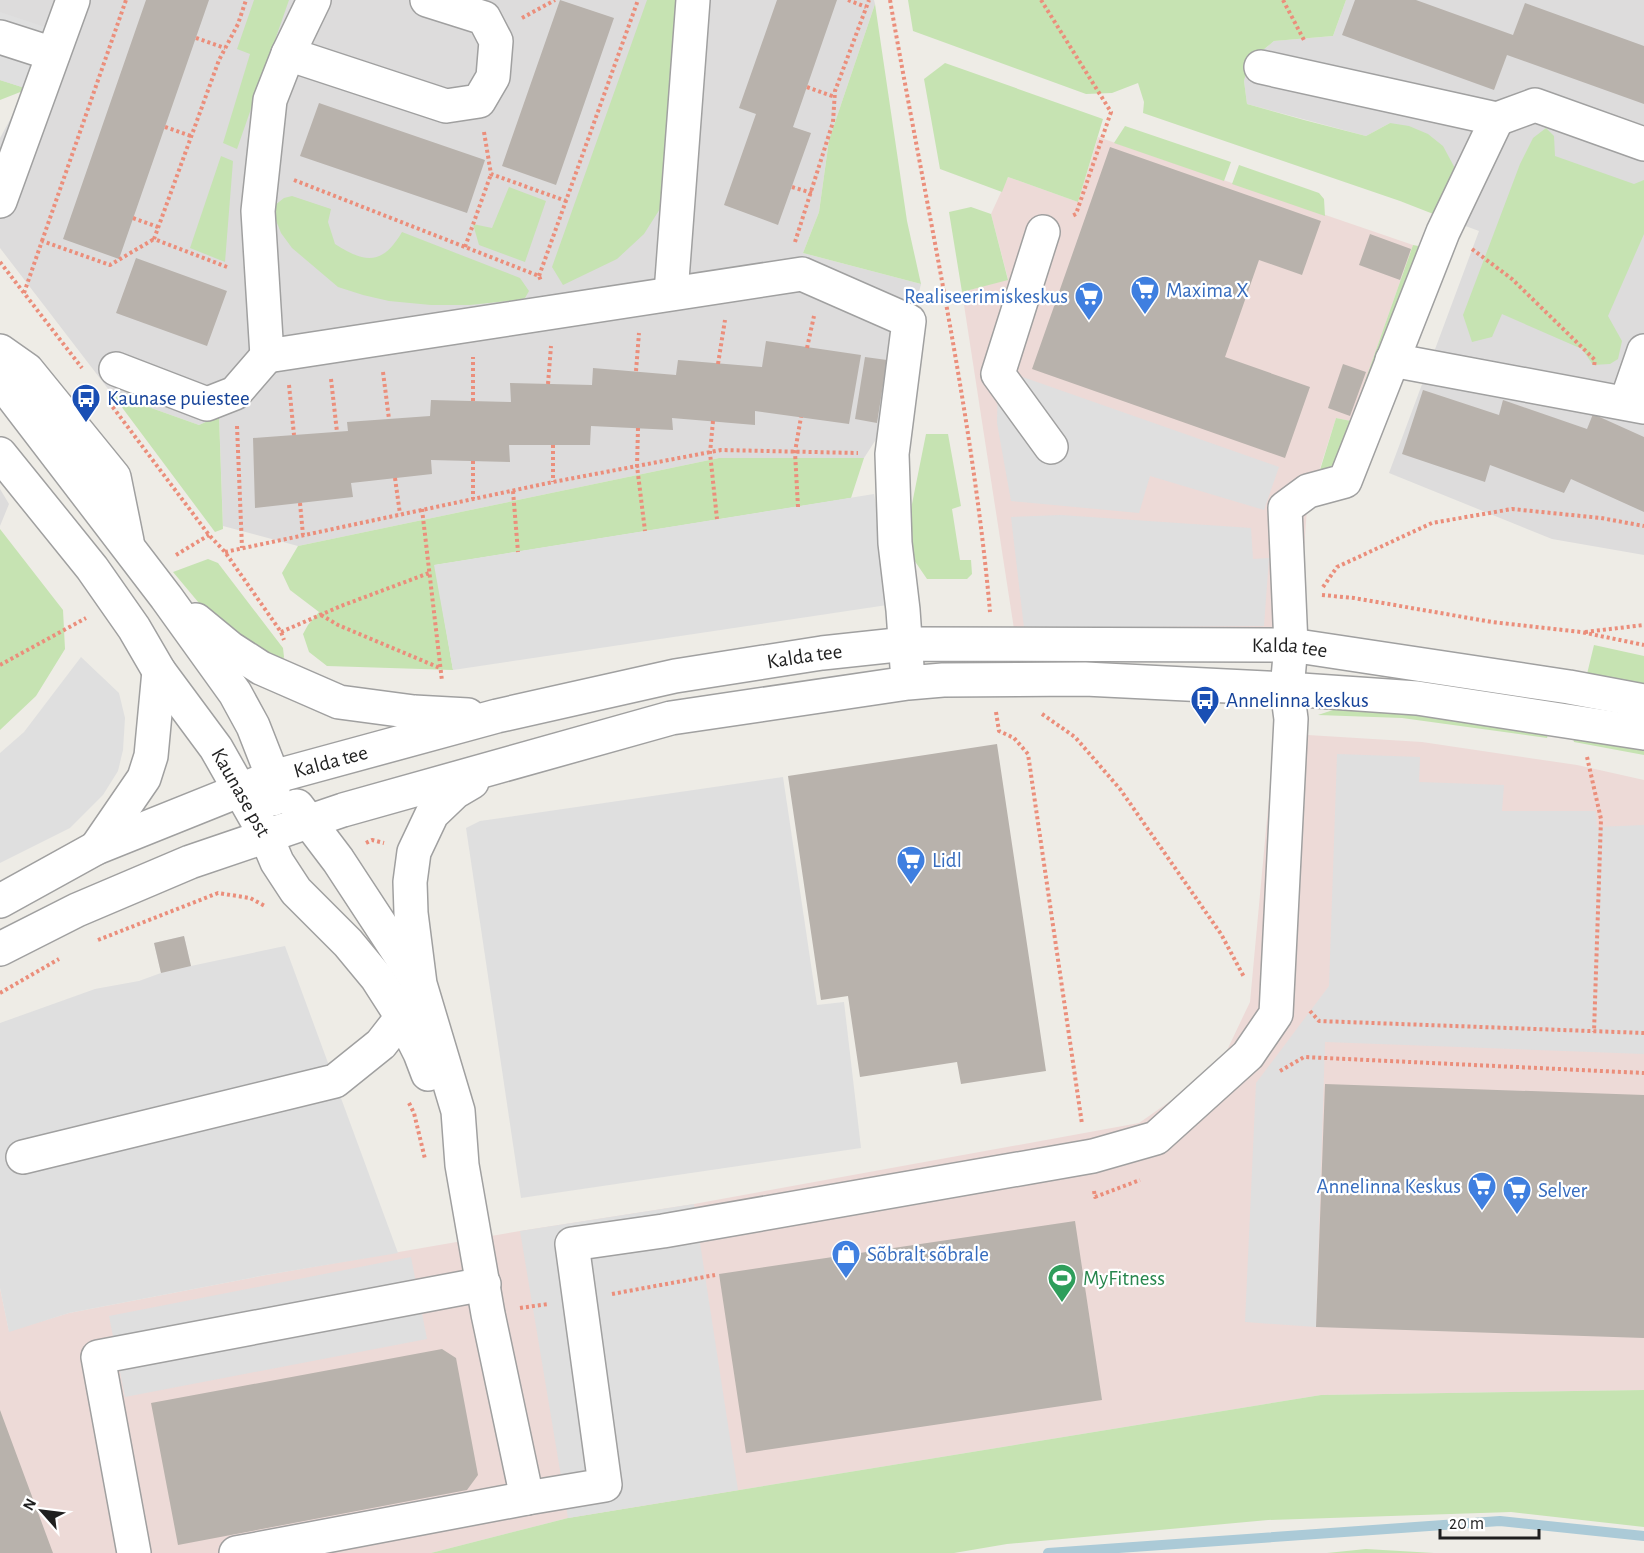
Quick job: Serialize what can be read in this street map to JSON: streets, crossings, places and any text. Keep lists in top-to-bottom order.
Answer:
{
  "streets": {
    "street": ["Kalda tee", "Kaunase pst"]
  },
  "crossings": [
    ["Kalda tee", "Kaunase pst"]
  ],
  "places": {
    "supermarket": [
      "Maxima X",
      "Realiseerimiskeskus",
      "Lidl",
      "Annelinna Keskus",
      "Selver"
    ],
    "bus stop": ["Kaunase puiestee", "Annelinna keskus"],
    "shop": ["Sõbralt sõbrale"],
    "sports": ["MyFitness"]
  },
  "scale_bar": "20 m",
  "north": "top left"
}
